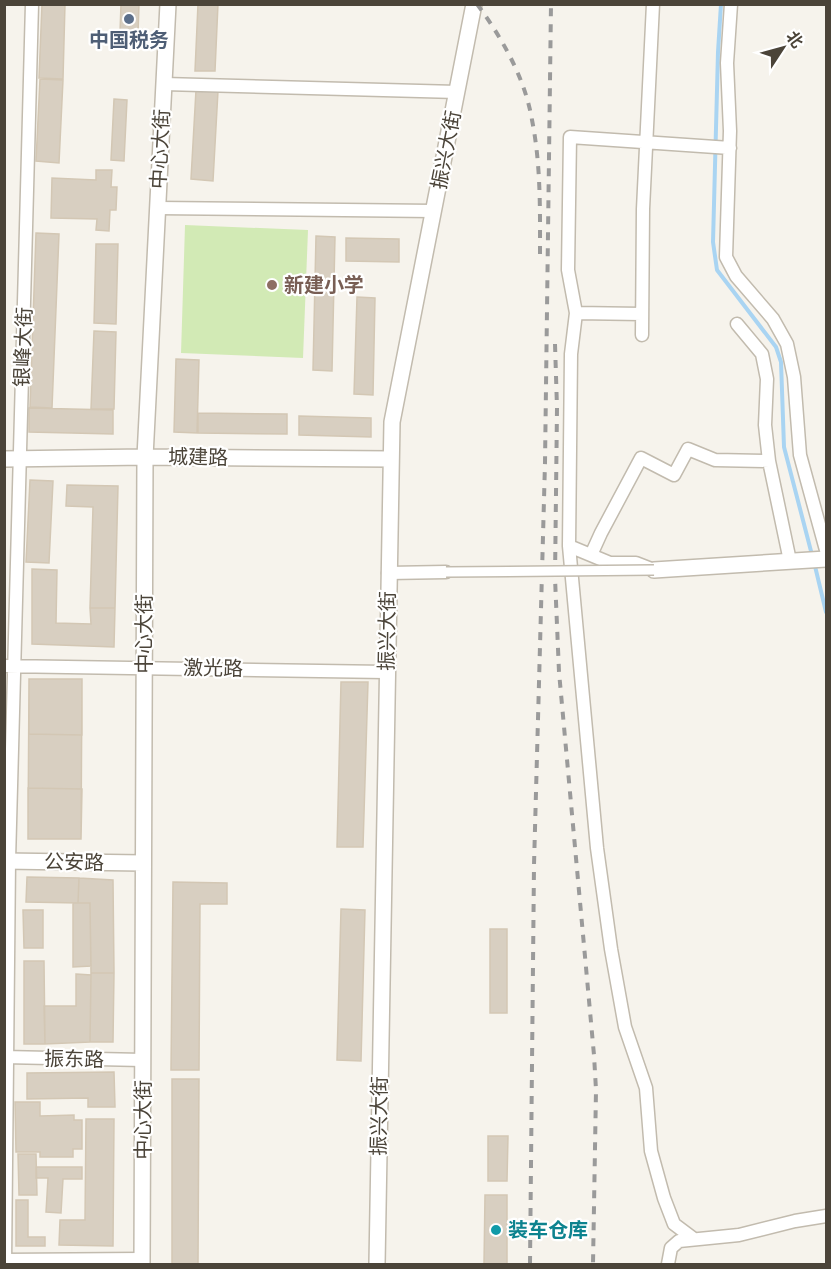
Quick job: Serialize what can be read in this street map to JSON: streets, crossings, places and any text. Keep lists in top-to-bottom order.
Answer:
{
  "streets": {
    "street": [
      "中心大街",
      "振兴大街",
      "银峰大街",
      "城建路",
      "激光路",
      "公安路",
      "振东路"
    ]
  },
  "crossings": [
    ["中心大街", "城建路"],
    ["中心大街", "激光路"],
    ["中心大街", "公安路"],
    ["中心大街", "振东路"],
    ["振兴大街", "城建路"],
    ["振兴大街", "激光路"],
    ["银峰大街", "城建路"],
    ["银峰大街", "激光路"],
    ["银峰大街", "公安路"],
    ["银峰大街", "振东路"]
  ],
  "places": ["中国税务", "新建小学", "装车仓库"],
  "north": "top right"
}
